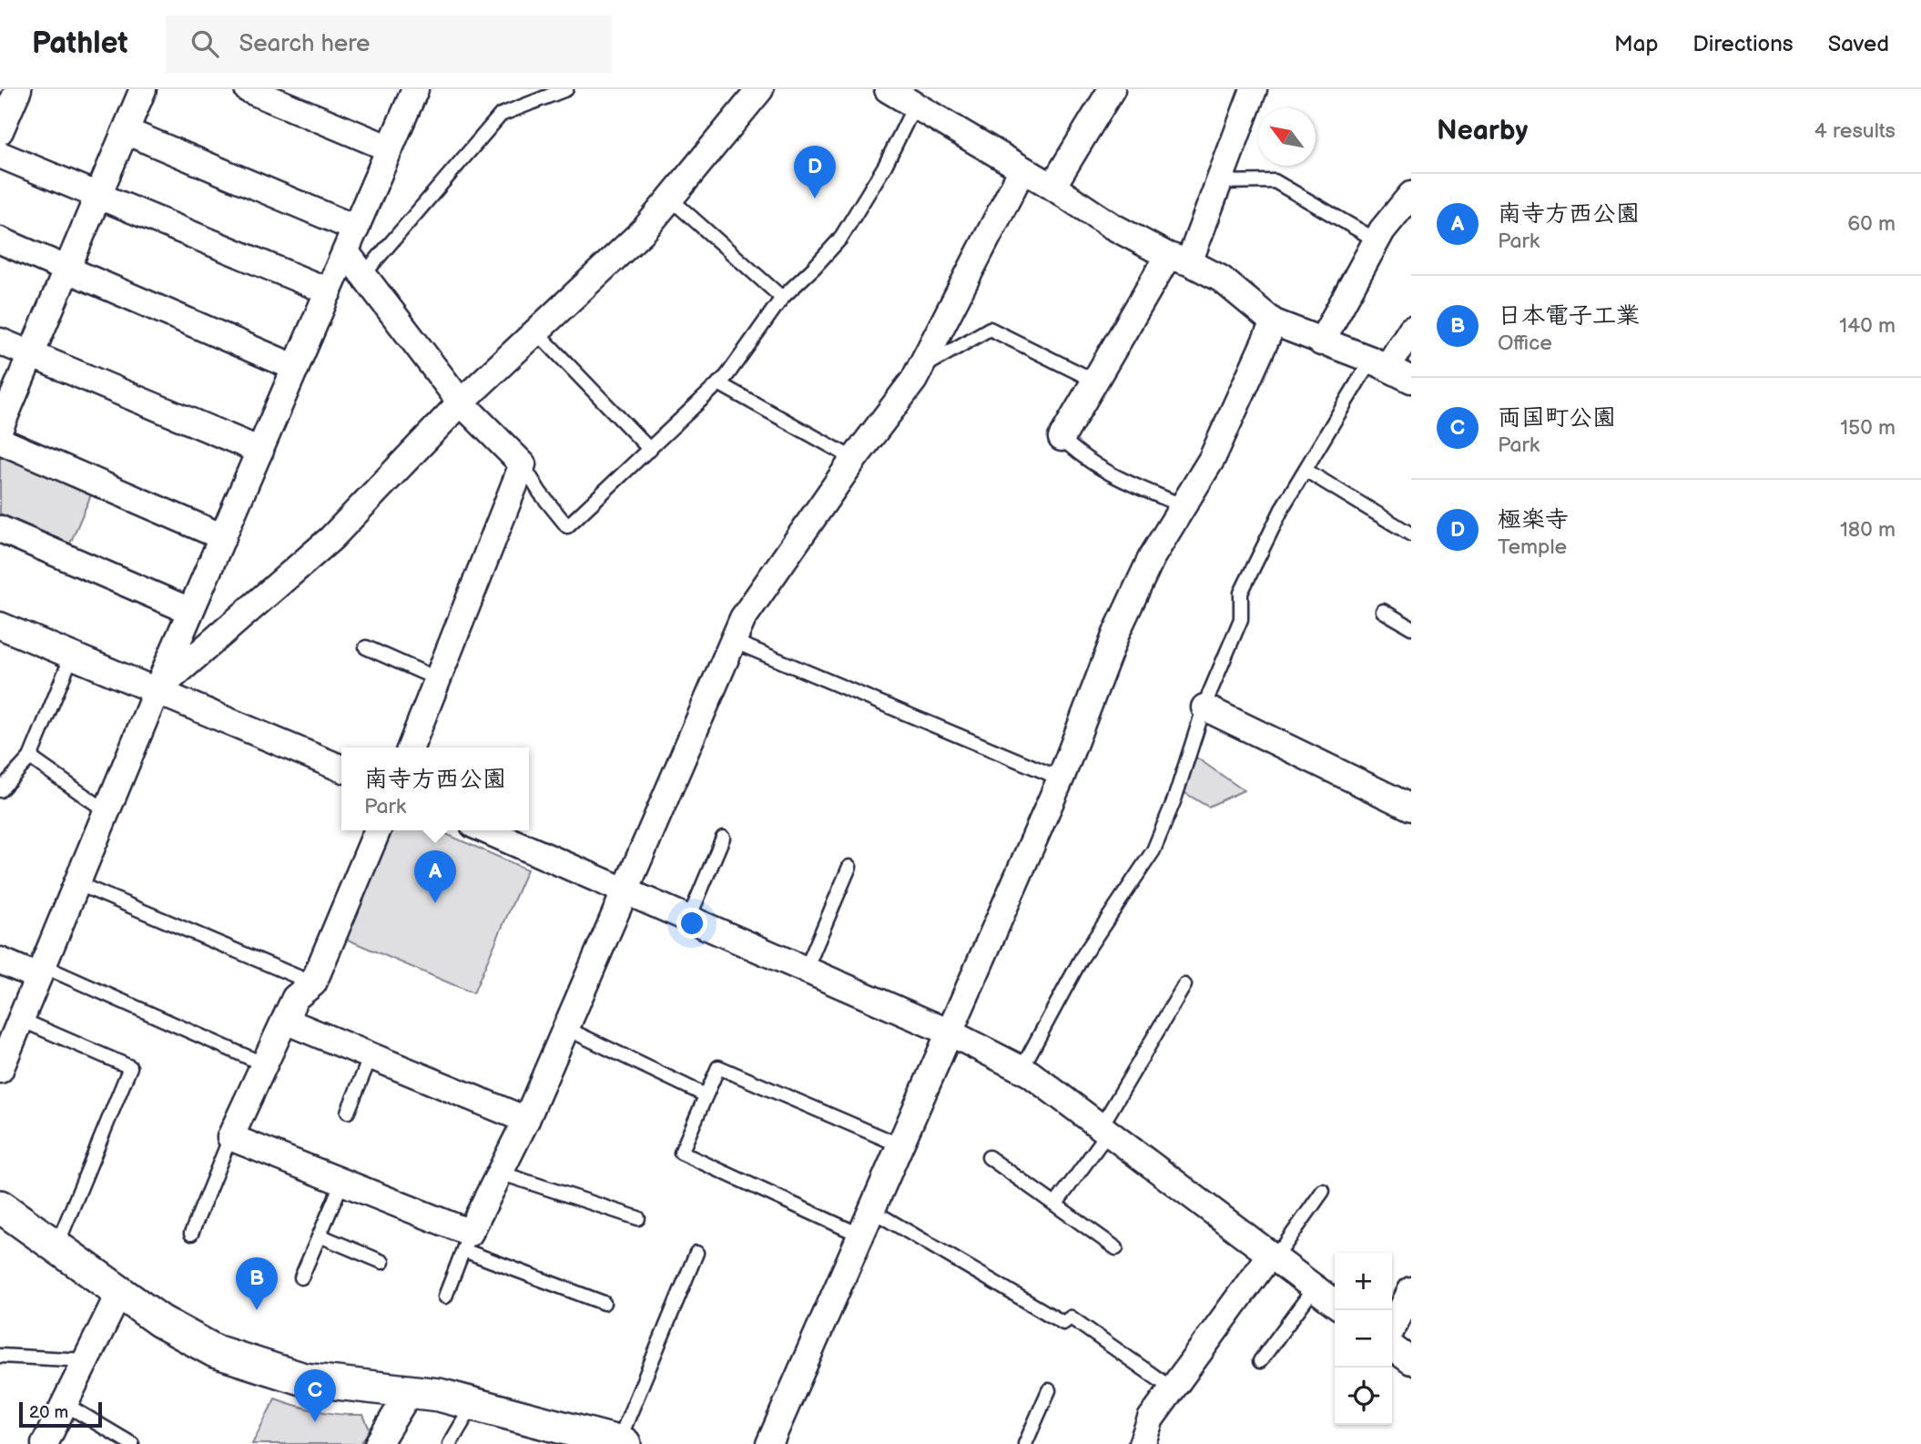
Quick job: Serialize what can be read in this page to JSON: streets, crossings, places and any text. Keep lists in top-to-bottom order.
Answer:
{
  "scale_bar": "20 m",
  "north": "top left",
  "page": {
    "header": "Pathlet",
    "search": "Search here",
    "nav": ["Map", "Directions", "Saved"],
    "heading": ["Nearby", "4 results"],
    "pins": [
      "D",
      "A",
      "B",
      "C"
    ],
    "list": [
      {
        "mark": "A",
        "name": "南寺方西公園",
        "note": "Park",
        "value": "60 m"
      },
      {
        "mark": "B",
        "name": "日本電子工業",
        "note": "Office",
        "value": "140 m"
      },
      {
        "mark": "C",
        "name": "両国町公園",
        "note": "Park",
        "value": "150 m"
      },
      {
        "mark": "D",
        "name": "極楽寺",
        "note": "Temple",
        "value": "180 m"
      }
    ],
    "popup": ["南寺方西公園", "Park"],
    "map_buttons": ["+", "−"],
    "scale": "20 m"
  }
}
